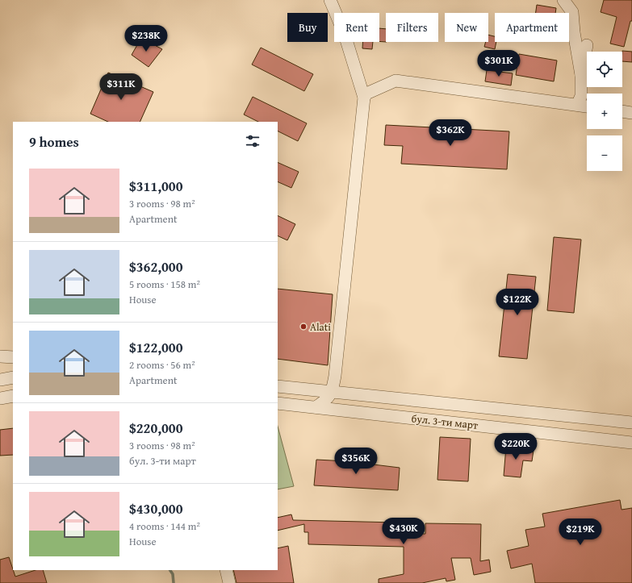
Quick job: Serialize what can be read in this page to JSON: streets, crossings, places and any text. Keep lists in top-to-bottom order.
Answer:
{
  "streets": {
    "street": ["бул. 3-ти март"]
  },
  "places": ["Alati"],
  "page": {
    "chip": [
      "Buy",
      "Rent",
      "Filters",
      "New",
      "Apartment"
    ],
    "price": [
      "$238K",
      "$301K",
      "$311K",
      "$362K",
      "$122K",
      "$220K",
      "$356K",
      "$430K",
      "$219K"
    ],
    "map_buttons": ["+", "−"],
    "heading": "9 homes",
    "list": [
      {
        "name": "$311,000",
        "note": "3 rooms · 98 m² · Apartment"
      },
      {
        "name": "$362,000",
        "note": "5 rooms · 158 m² · House"
      },
      {
        "name": "$122,000",
        "note": "2 rooms · 56 m² · Apartment"
      },
      {
        "name": "$220,000",
        "note": "3 rooms · 98 m² · бул. 3-ти март"
      },
      {
        "name": "$430,000",
        "note": "4 rooms · 144 m² · House"
      }
    ]
  }
}
